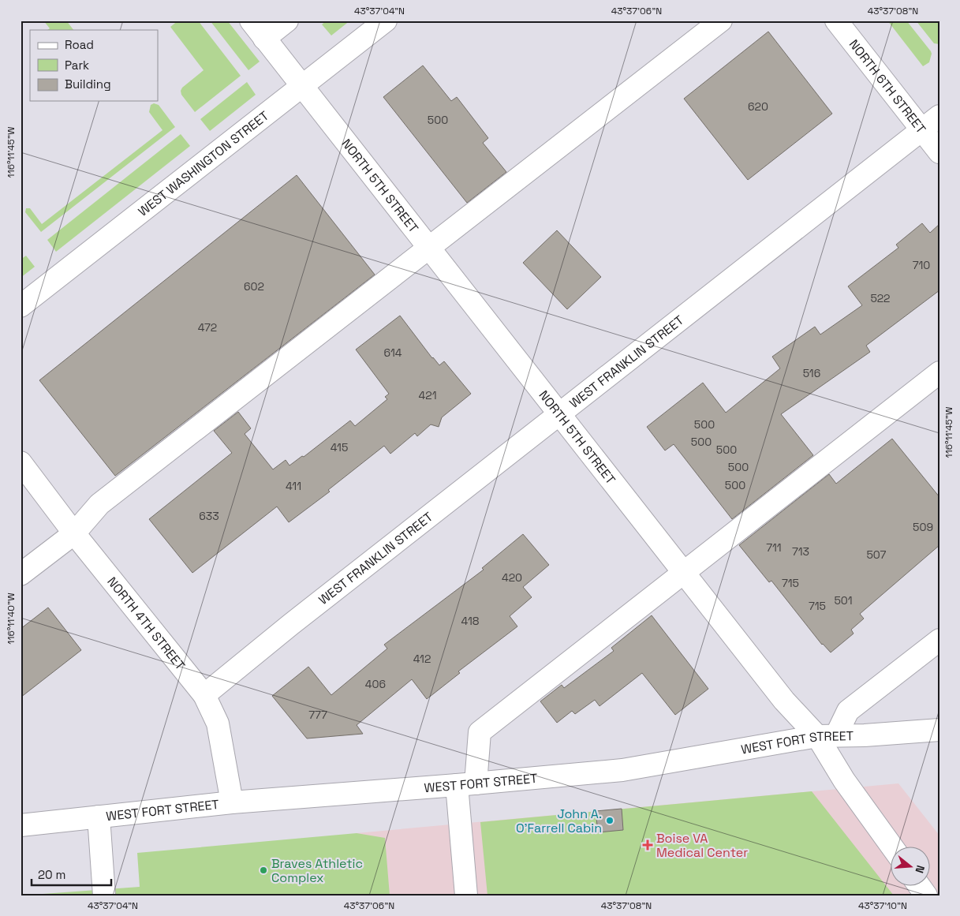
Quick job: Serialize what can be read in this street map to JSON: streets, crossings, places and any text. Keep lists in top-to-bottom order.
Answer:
{
  "streets": {
    "street": [
      "NORTH 6TH STREET",
      "WEST WASHINGTON STREET",
      "NORTH 5TH STREET",
      "WEST FRANKLIN STREET",
      "NORTH 4TH STREET",
      "WEST FORT STREET"
    ]
  },
  "crossings": [
    ["NORTH 6TH STREET", "WEST FRANKLIN STREET"],
    ["WEST WASHINGTON STREET", "NORTH 5TH STREET"],
    ["NORTH 5TH STREET", "WEST FRANKLIN STREET"],
    ["NORTH 5TH STREET", "WEST FORT STREET"],
    ["WEST FRANKLIN STREET", "NORTH 4TH STREET"],
    ["NORTH 4TH STREET", "WEST FORT STREET"]
  ],
  "places": {
    "other": ["John A. O'Farrell Cabin", "Braves Athletic Complex"],
    "health": ["Boise VA Medical Center"]
  },
  "house_numbers": [
    "620",
    "500",
    "710",
    "602",
    "522",
    "472",
    "614",
    "516",
    "421",
    "500",
    "500",
    "415",
    "500",
    "500",
    "500",
    "411",
    "633",
    "509",
    "711",
    "713",
    "507",
    "420",
    "715",
    "501",
    "715",
    "418",
    "412",
    "406",
    "777"
  ],
  "legend": ["Road", "Park", "Building"],
  "scale_bar": "20 m",
  "north": "right",
  "coordinates": [
    "43°37'04\"N",
    "43°37'06\"N",
    "43°37'08\"N",
    "116°11'45\"W",
    "116°11'40\"W",
    "43°37'10\"N"
  ]
}
